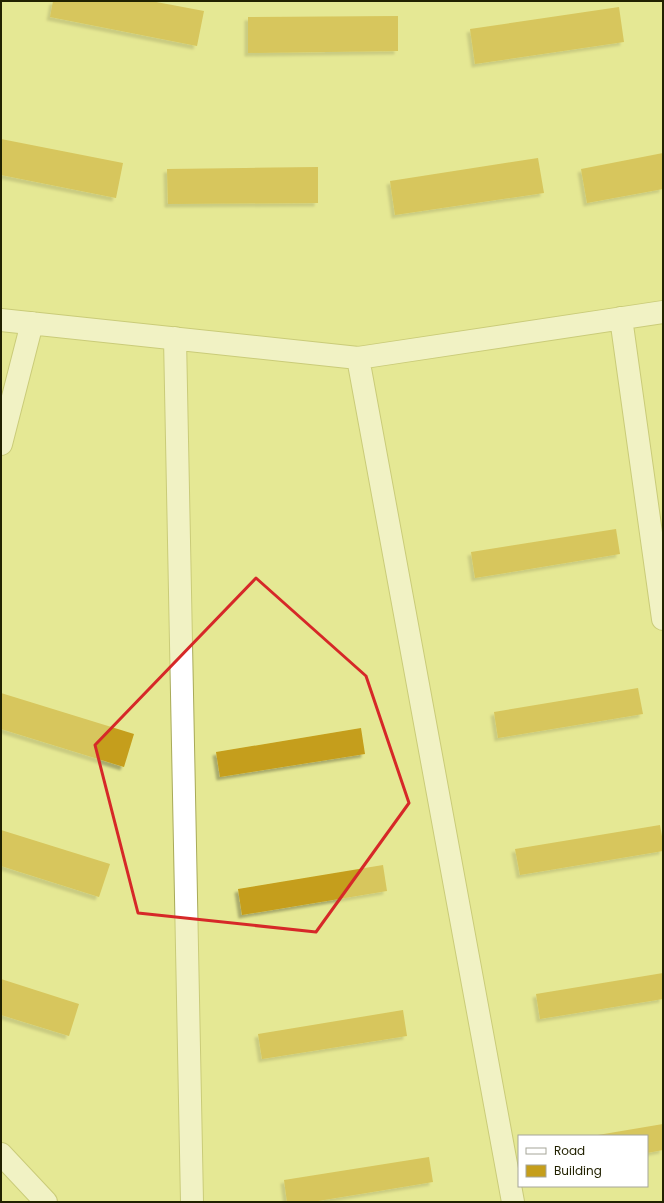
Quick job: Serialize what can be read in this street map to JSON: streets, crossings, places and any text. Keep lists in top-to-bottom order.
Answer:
{
  "legend": ["Road", "Building"]
}
